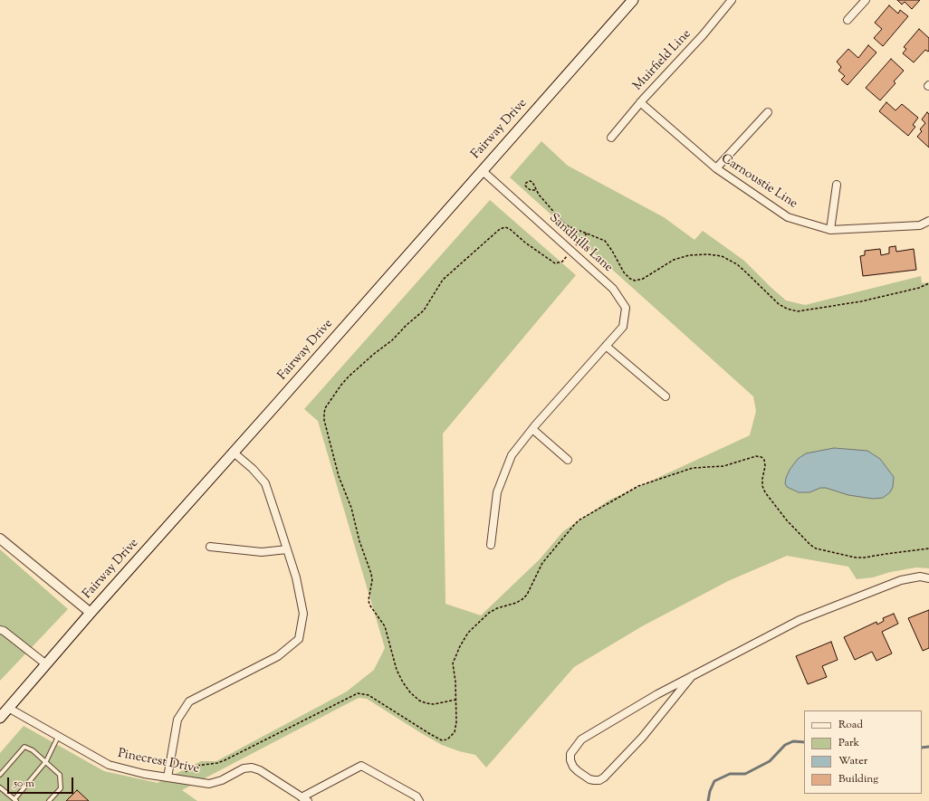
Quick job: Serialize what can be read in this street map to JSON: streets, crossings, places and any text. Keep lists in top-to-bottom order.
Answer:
{
  "streets": {
    "main road": ["Fairway Drive"],
    "street": [
      "Muirfield Line",
      "Carnoustie Line",
      "Sandhills Lane",
      "Pinecrest Drive"
    ]
  },
  "crossings": [
    ["Muirfield Line", "Carnoustie Line"],
    ["Fairway Drive", "Sandhills Lane"],
    ["Fairway Drive", "Pinecrest Drive"]
  ],
  "legend": [
    "Road",
    "Park",
    "Water",
    "Building"
  ],
  "scale_bar": "50 m"
}
